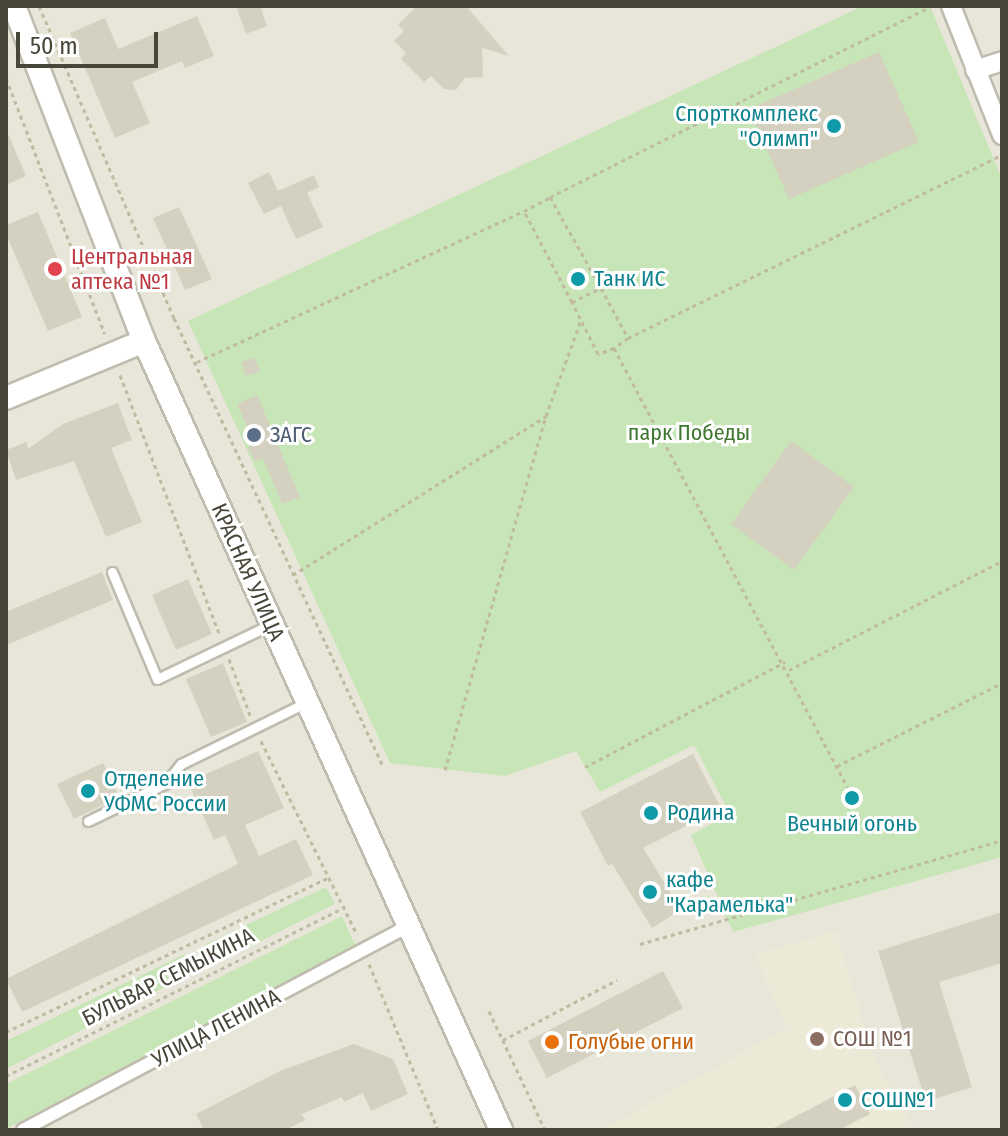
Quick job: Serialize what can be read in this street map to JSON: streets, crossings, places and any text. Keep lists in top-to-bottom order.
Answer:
{
  "streets": {
    "street": ["КРАСНАЯ УЛИЦА", "УЛИЦА ЛЕНИНА"],
    "path": ["БУЛЬВАР СЕМЫКИНА"]
  },
  "crossings": [
    ["КРАСНАЯ УЛИЦА", "УЛИЦА ЛЕНИНА"]
  ],
  "parks": ["парк Победы"],
  "places": [
    "Спорткомплекс \"Олимп\"",
    "Центральная аптека №1",
    "Танк ИС",
    "ЗАГС",
    "Отделение УФМС России",
    "Вечный огонь",
    "Родина",
    "кафе \"Карамелька\"",
    "СОШ №1",
    "Голубые огни",
    "СОШ№1"
  ],
  "scale_bar": "50 m"
}
